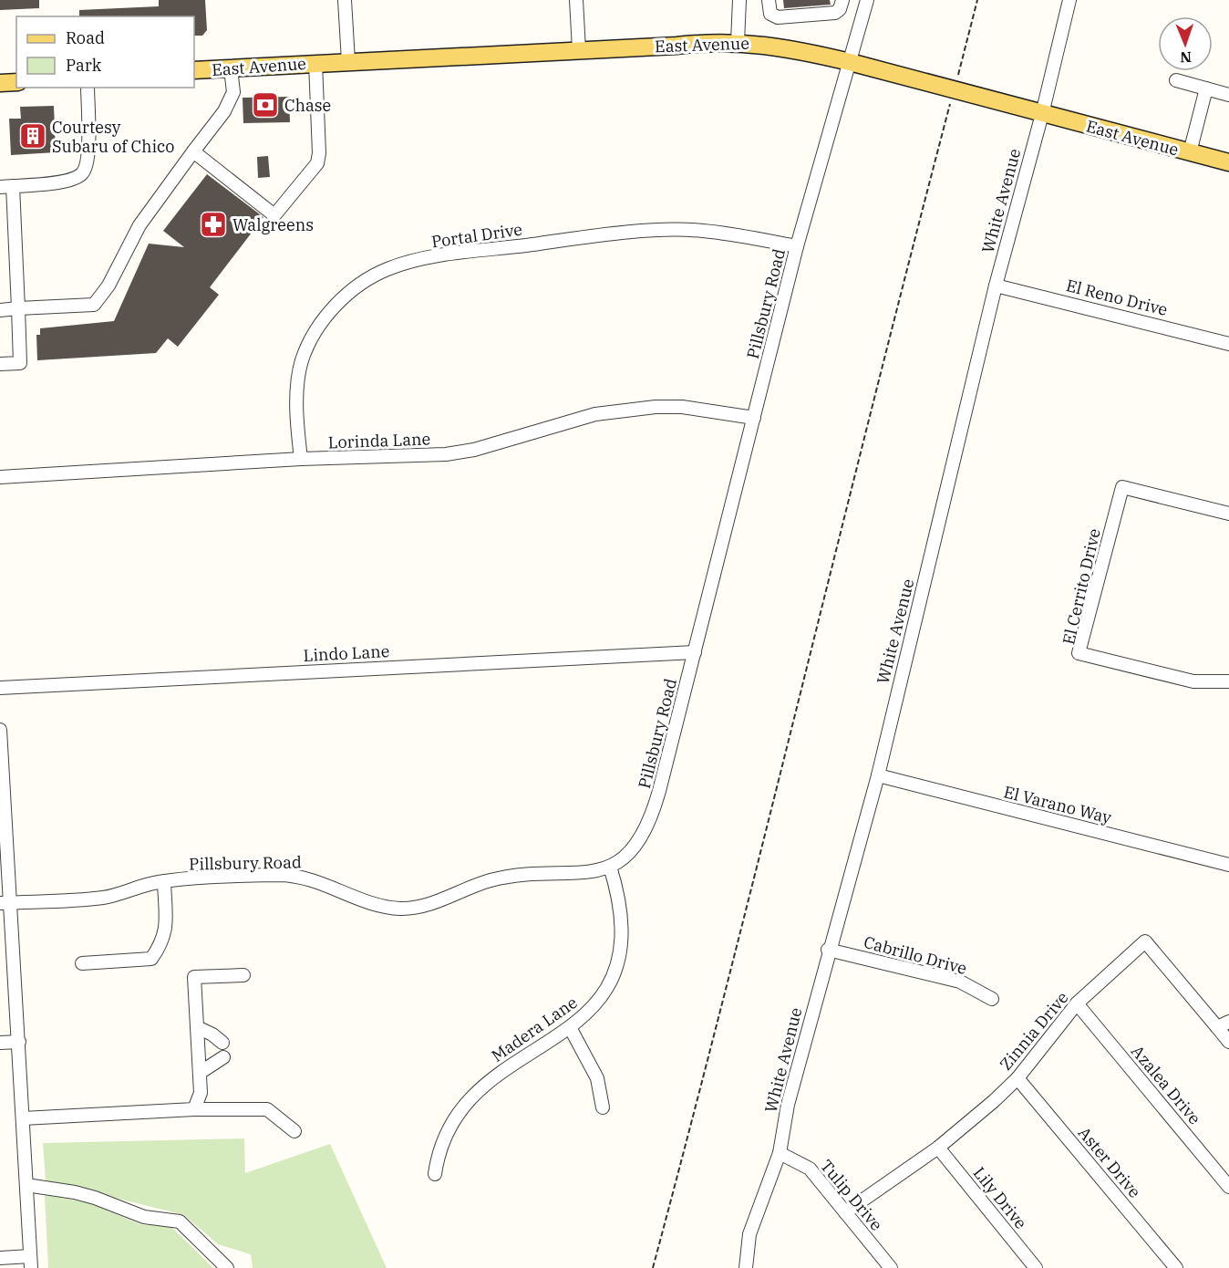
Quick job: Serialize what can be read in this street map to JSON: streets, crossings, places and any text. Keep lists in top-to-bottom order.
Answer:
{
  "streets": {
    "main road": ["East Avenue"],
    "street": [
      "White Avenue",
      "Portal Drive",
      "El Reno Drive",
      "Pillsbury Road",
      "Lorinda Lane",
      "El Cerrito Drive",
      "Lindo Lane",
      "El Varano Way",
      "Cabrillo Drive",
      "Madera Lane",
      "Zinnia Drive",
      "Azalea Drive",
      "Aster Drive",
      "Tulip Drive",
      "Lily Drive"
    ]
  },
  "crossings": [
    ["East Avenue", "White Avenue"],
    ["East Avenue", "Pillsbury Road"],
    ["White Avenue", "El Reno Drive"],
    ["White Avenue", "El Varano Way"],
    ["White Avenue", "Cabrillo Drive"],
    ["White Avenue", "Tulip Drive"],
    ["Portal Drive", "Pillsbury Road"],
    ["Portal Drive", "Lorinda Lane"],
    ["Pillsbury Road", "Lorinda Lane"],
    ["Pillsbury Road", "Lindo Lane"],
    ["Pillsbury Road", "Madera Lane"],
    ["Zinnia Drive", "Azalea Drive"],
    ["Zinnia Drive", "Aster Drive"],
    ["Zinnia Drive", "Tulip Drive"],
    ["Zinnia Drive", "Lily Drive"]
  ],
  "places": {
    "bank": ["Chase"],
    "building": ["Courtesy Subaru of Chico"],
    "pharmacy": ["Walgreens"]
  },
  "legend": ["Road", "Park"],
  "north": "bottom"
}
